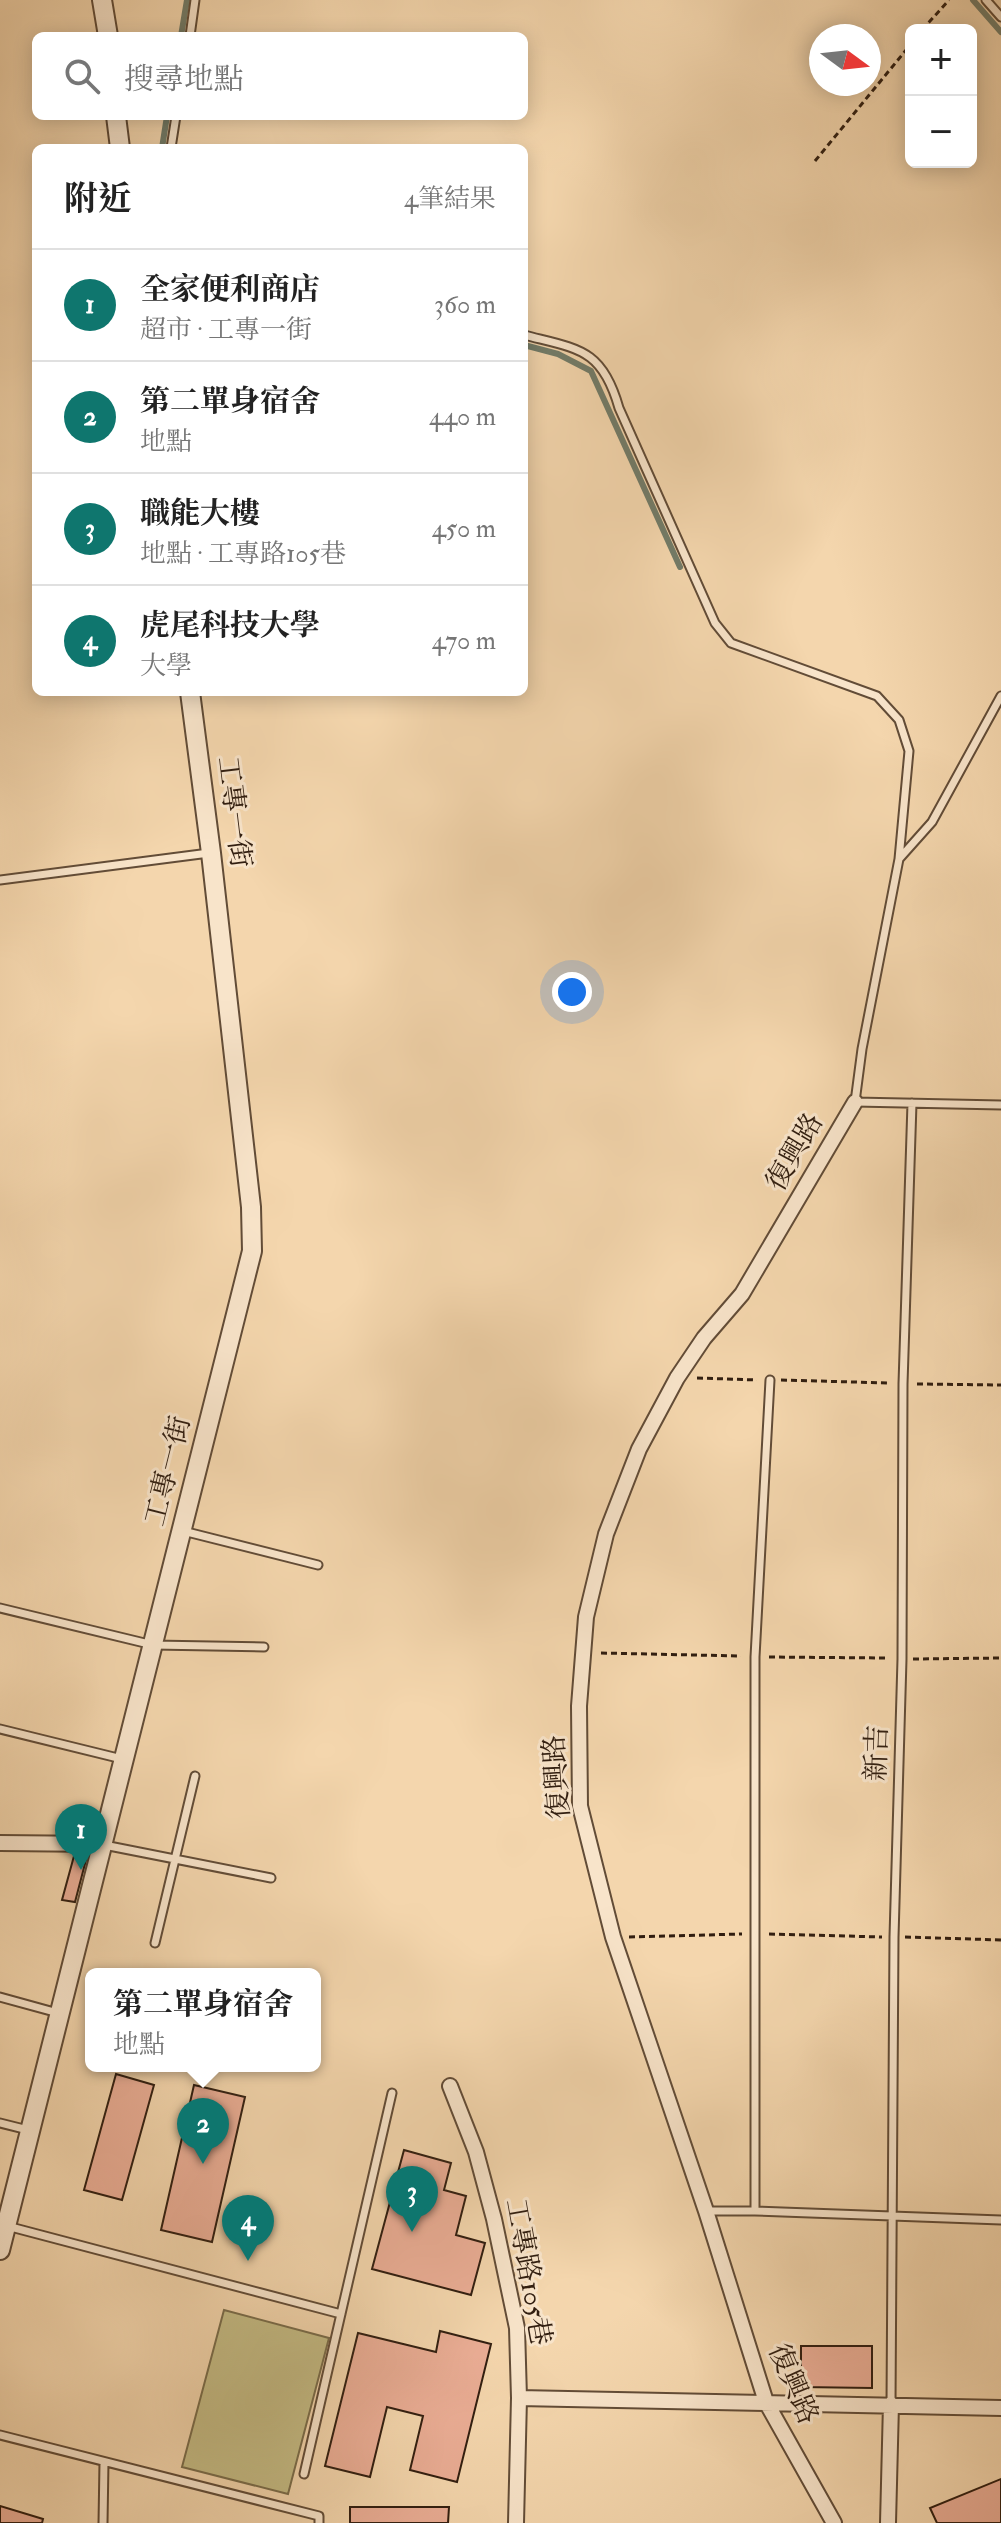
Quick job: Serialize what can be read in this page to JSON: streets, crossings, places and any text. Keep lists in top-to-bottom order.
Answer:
{
  "streets": {
    "street": ["工專一街", "復興路", "工專路105巷"],
    "lane": ["新吉"]
  },
  "north": "right",
  "page": {
    "map_buttons": ["+", "−"],
    "search": "搜尋地點",
    "heading": ["附近", "4筆結果"],
    "list": [
      {
        "mark": "1",
        "name": "全家便利商店",
        "note": "超市 · 工專一街",
        "value": "360 m"
      },
      {
        "mark": "2",
        "name": "第二單身宿舍",
        "note": "地點",
        "value": "440 m"
      },
      {
        "mark": "3",
        "name": "職能大樓",
        "note": "地點 · 工專路105巷",
        "value": "450 m"
      },
      {
        "mark": "4",
        "name": "虎尾科技大學",
        "note": "大學",
        "value": "470 m"
      }
    ],
    "pins": [
      "1",
      "2",
      "3",
      "4"
    ],
    "popup": ["第二單身宿舍", "地點"]
  }
}
